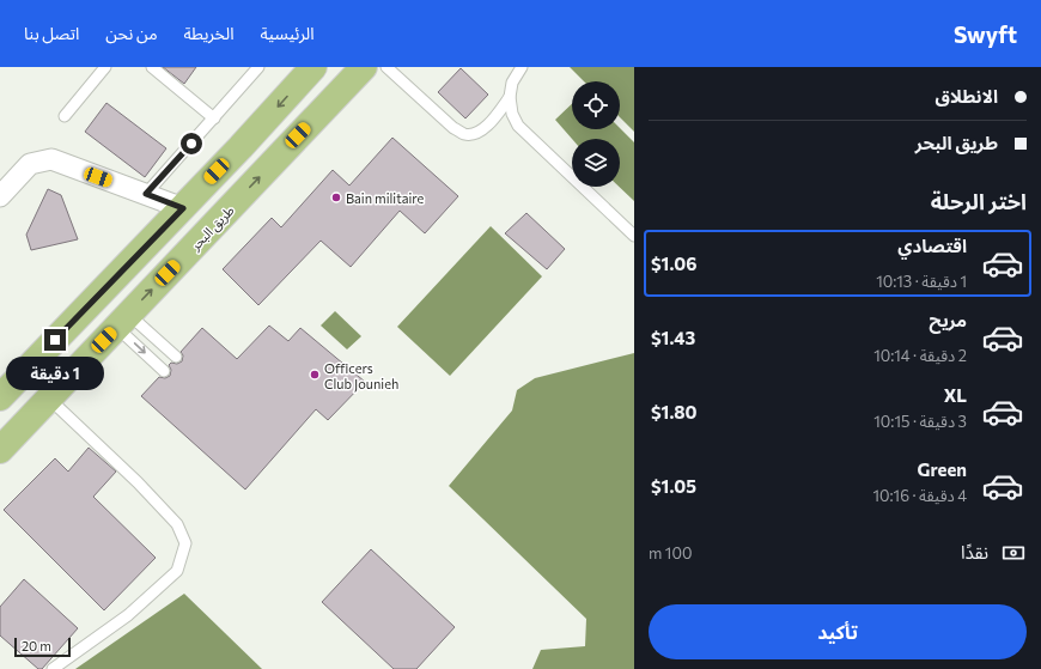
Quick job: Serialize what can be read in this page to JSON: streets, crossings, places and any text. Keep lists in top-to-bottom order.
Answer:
{
  "streets": {
    "main road": ["طريق البحر"]
  },
  "places": ["Bain militaire", "Officers Club Jounieh"],
  "scale_bar": "20 m",
  "page": {
    "header": "Swyft",
    "nav": [
      "الرئيسية",
      "الخريطة",
      "من نحن",
      "اتصل بنا"
    ],
    "banner": ["الانطلاق", "طريق البحر"],
    "heading": "اختر الرحلة",
    "list": [
      {
        "name": "اقتصادي",
        "note": "1 دقيقة · 10:13",
        "value": "$1.06"
      },
      {
        "name": "مريح",
        "note": "2 دقيقة · 10:14",
        "value": "$1.43"
      },
      {
        "name": "XL",
        "note": "3 دقيقة · 10:15",
        "value": "$1.80"
      },
      {
        "name": "Green",
        "note": "4 دقيقة · 10:16",
        "value": "$1.05"
      }
    ],
    "bubble": "1 دقيقة",
    "pay": ["نقدًا", "100 m"],
    "buttons": "تأكيد",
    "scale": "20 m"
  }
}
